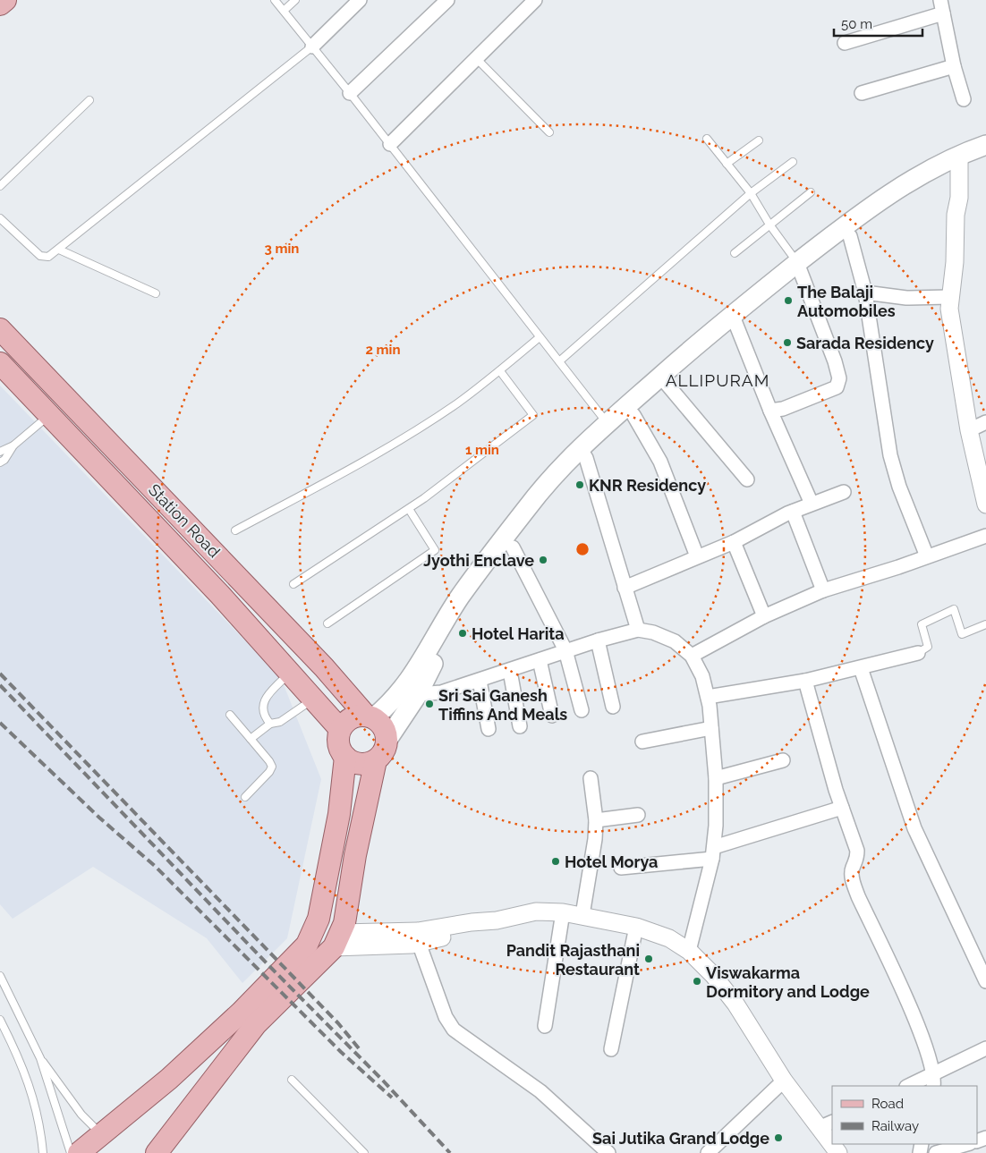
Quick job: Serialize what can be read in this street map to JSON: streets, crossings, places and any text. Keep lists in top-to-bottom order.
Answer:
{
  "streets": {
    "main road": ["Station Road"]
  },
  "districts": ["ALLIPURAM"],
  "places": [
    "The Balaji Automobiles",
    "Sarada Residency",
    "KNR Residency",
    "Jyothi Enclave",
    "Hotel Harita",
    "Sri Sai Ganesh Tiffins And Meals",
    "Hotel Morya",
    "Pandit Rajasthani Restaurant",
    "Viswakarma Dormitory and Lodge",
    "Sai Jutika Grand Lodge"
  ],
  "legend": ["Road", "Railway"],
  "scale_bar": "50 m",
  "rings": ["3 min", "2 min", "1 min"]
}
